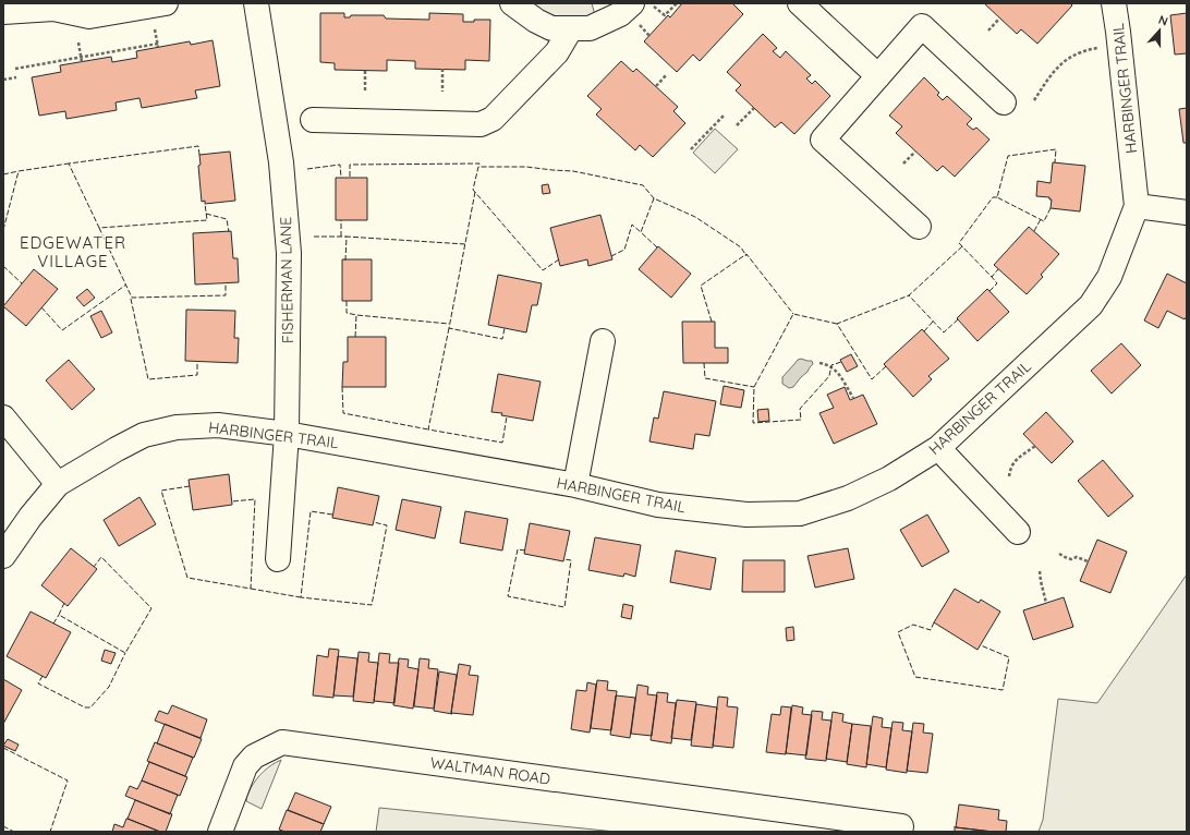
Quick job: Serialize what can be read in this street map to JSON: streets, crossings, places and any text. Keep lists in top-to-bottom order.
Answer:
{
  "streets": {
    "street": ["HARBINGER TRAIL", "FISHERMAN LANE", "WALTMAN ROAD"]
  },
  "crossings": [
    ["HARBINGER TRAIL", "FISHERMAN LANE"]
  ],
  "districts": ["EDGEWATER VILLAGE"],
  "north": "top"
}
